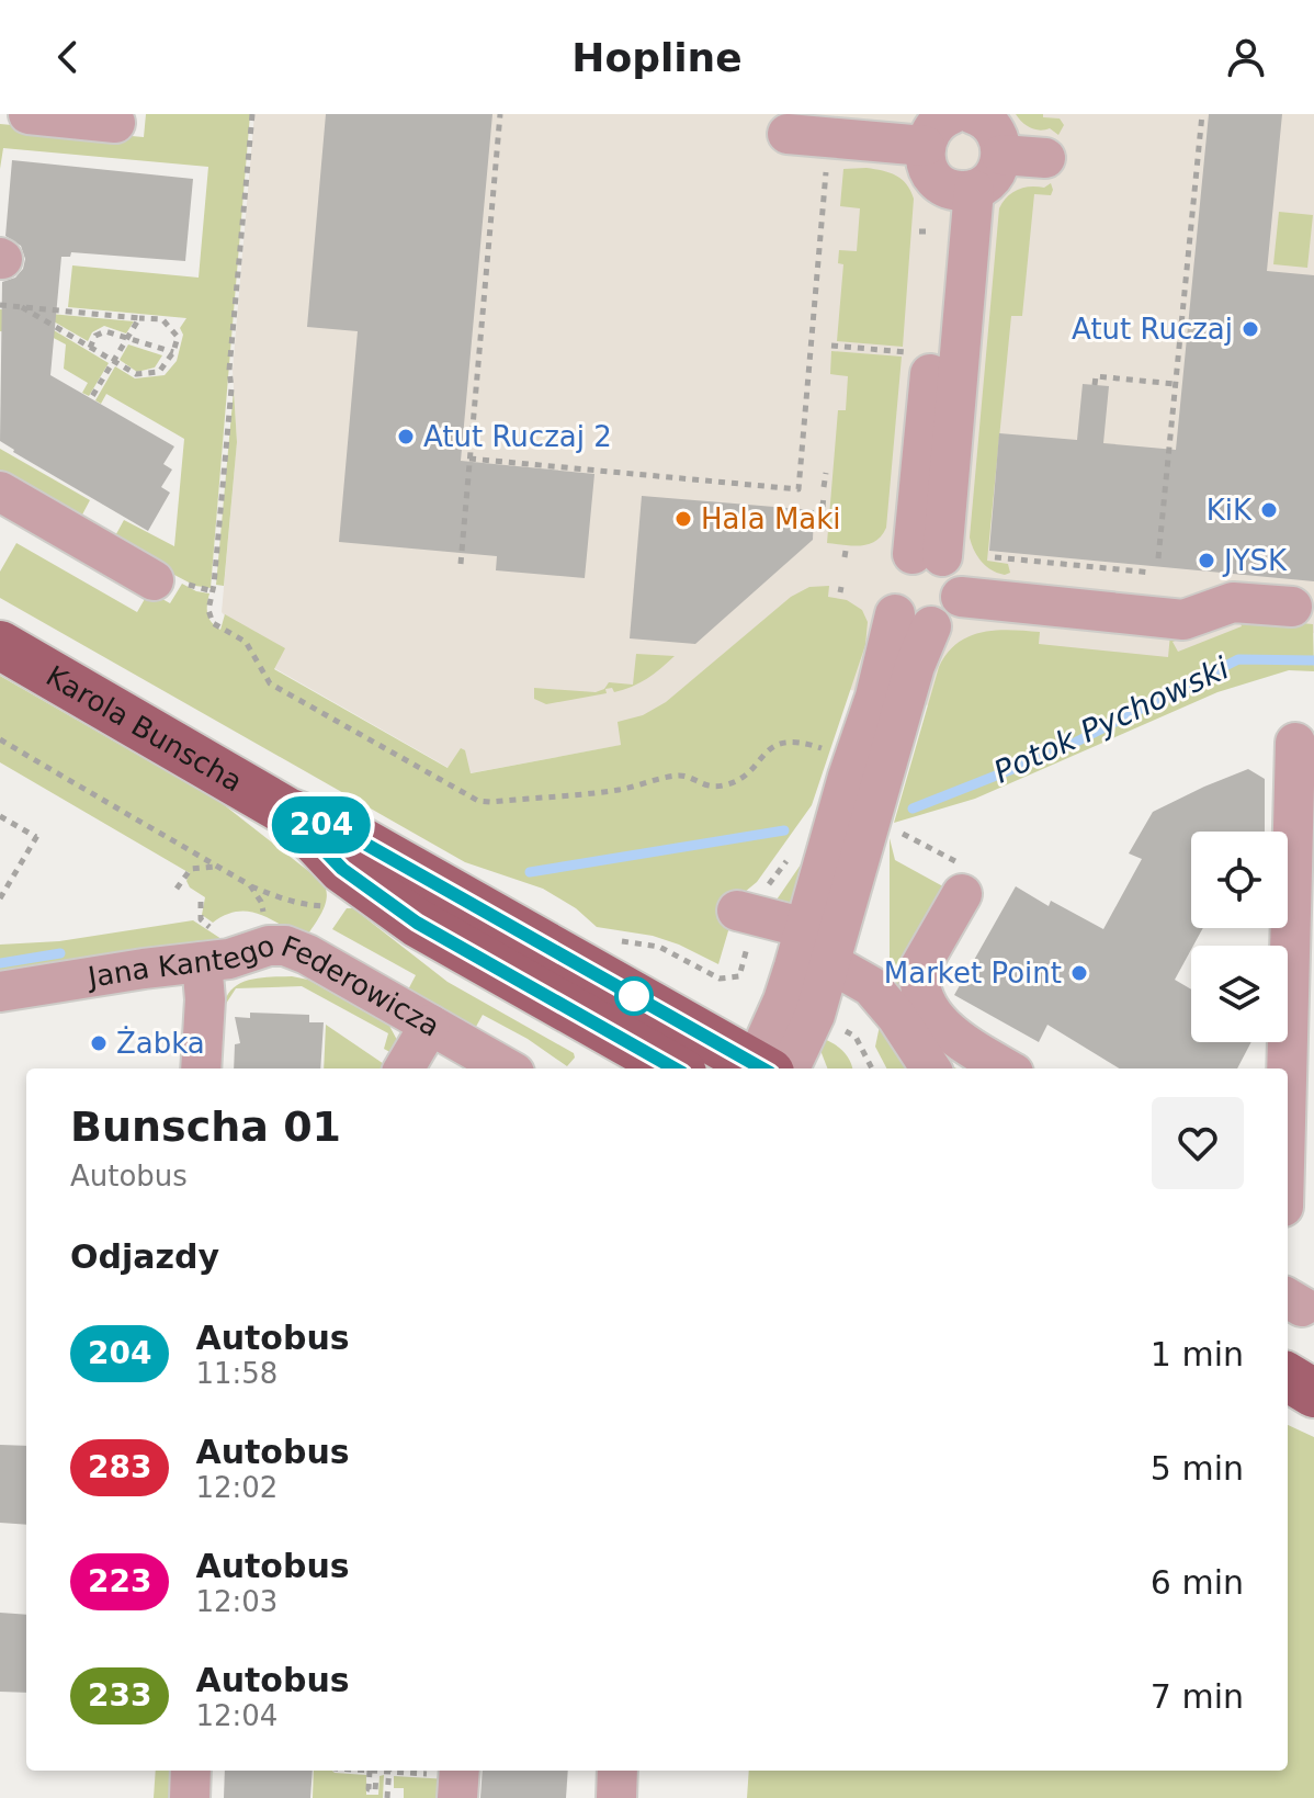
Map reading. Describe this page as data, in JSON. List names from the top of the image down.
{
  "streets": {
    "main road": ["Karola Bunscha"],
    "street": ["Jana Kantego Federowicza"]
  },
  "water": ["Potok Pychowski"],
  "places": [
    "Atut Ruczaj",
    "Atut Ruczaj 2",
    "KiK",
    "Hala Maki",
    "JYSK",
    "Market Point",
    "Żabka"
  ],
  "lines": ["bus line 204"],
  "page": {
    "header": "Hopline",
    "on_map": "204",
    "heading": [
      ["Bunscha 01", "Autobus"],
      "Odjazdy"
    ],
    "list": [
      {
        "mark": "204",
        "name": "Autobus",
        "note": "11:58",
        "value": "1 min"
      },
      {
        "mark": "283",
        "name": "Autobus",
        "note": "12:02",
        "value": "5 min"
      },
      {
        "mark": "223",
        "name": "Autobus",
        "note": "12:03",
        "value": "6 min"
      },
      {
        "mark": "233",
        "name": "Autobus",
        "note": "12:04",
        "value": "7 min"
      }
    ]
  }
}
